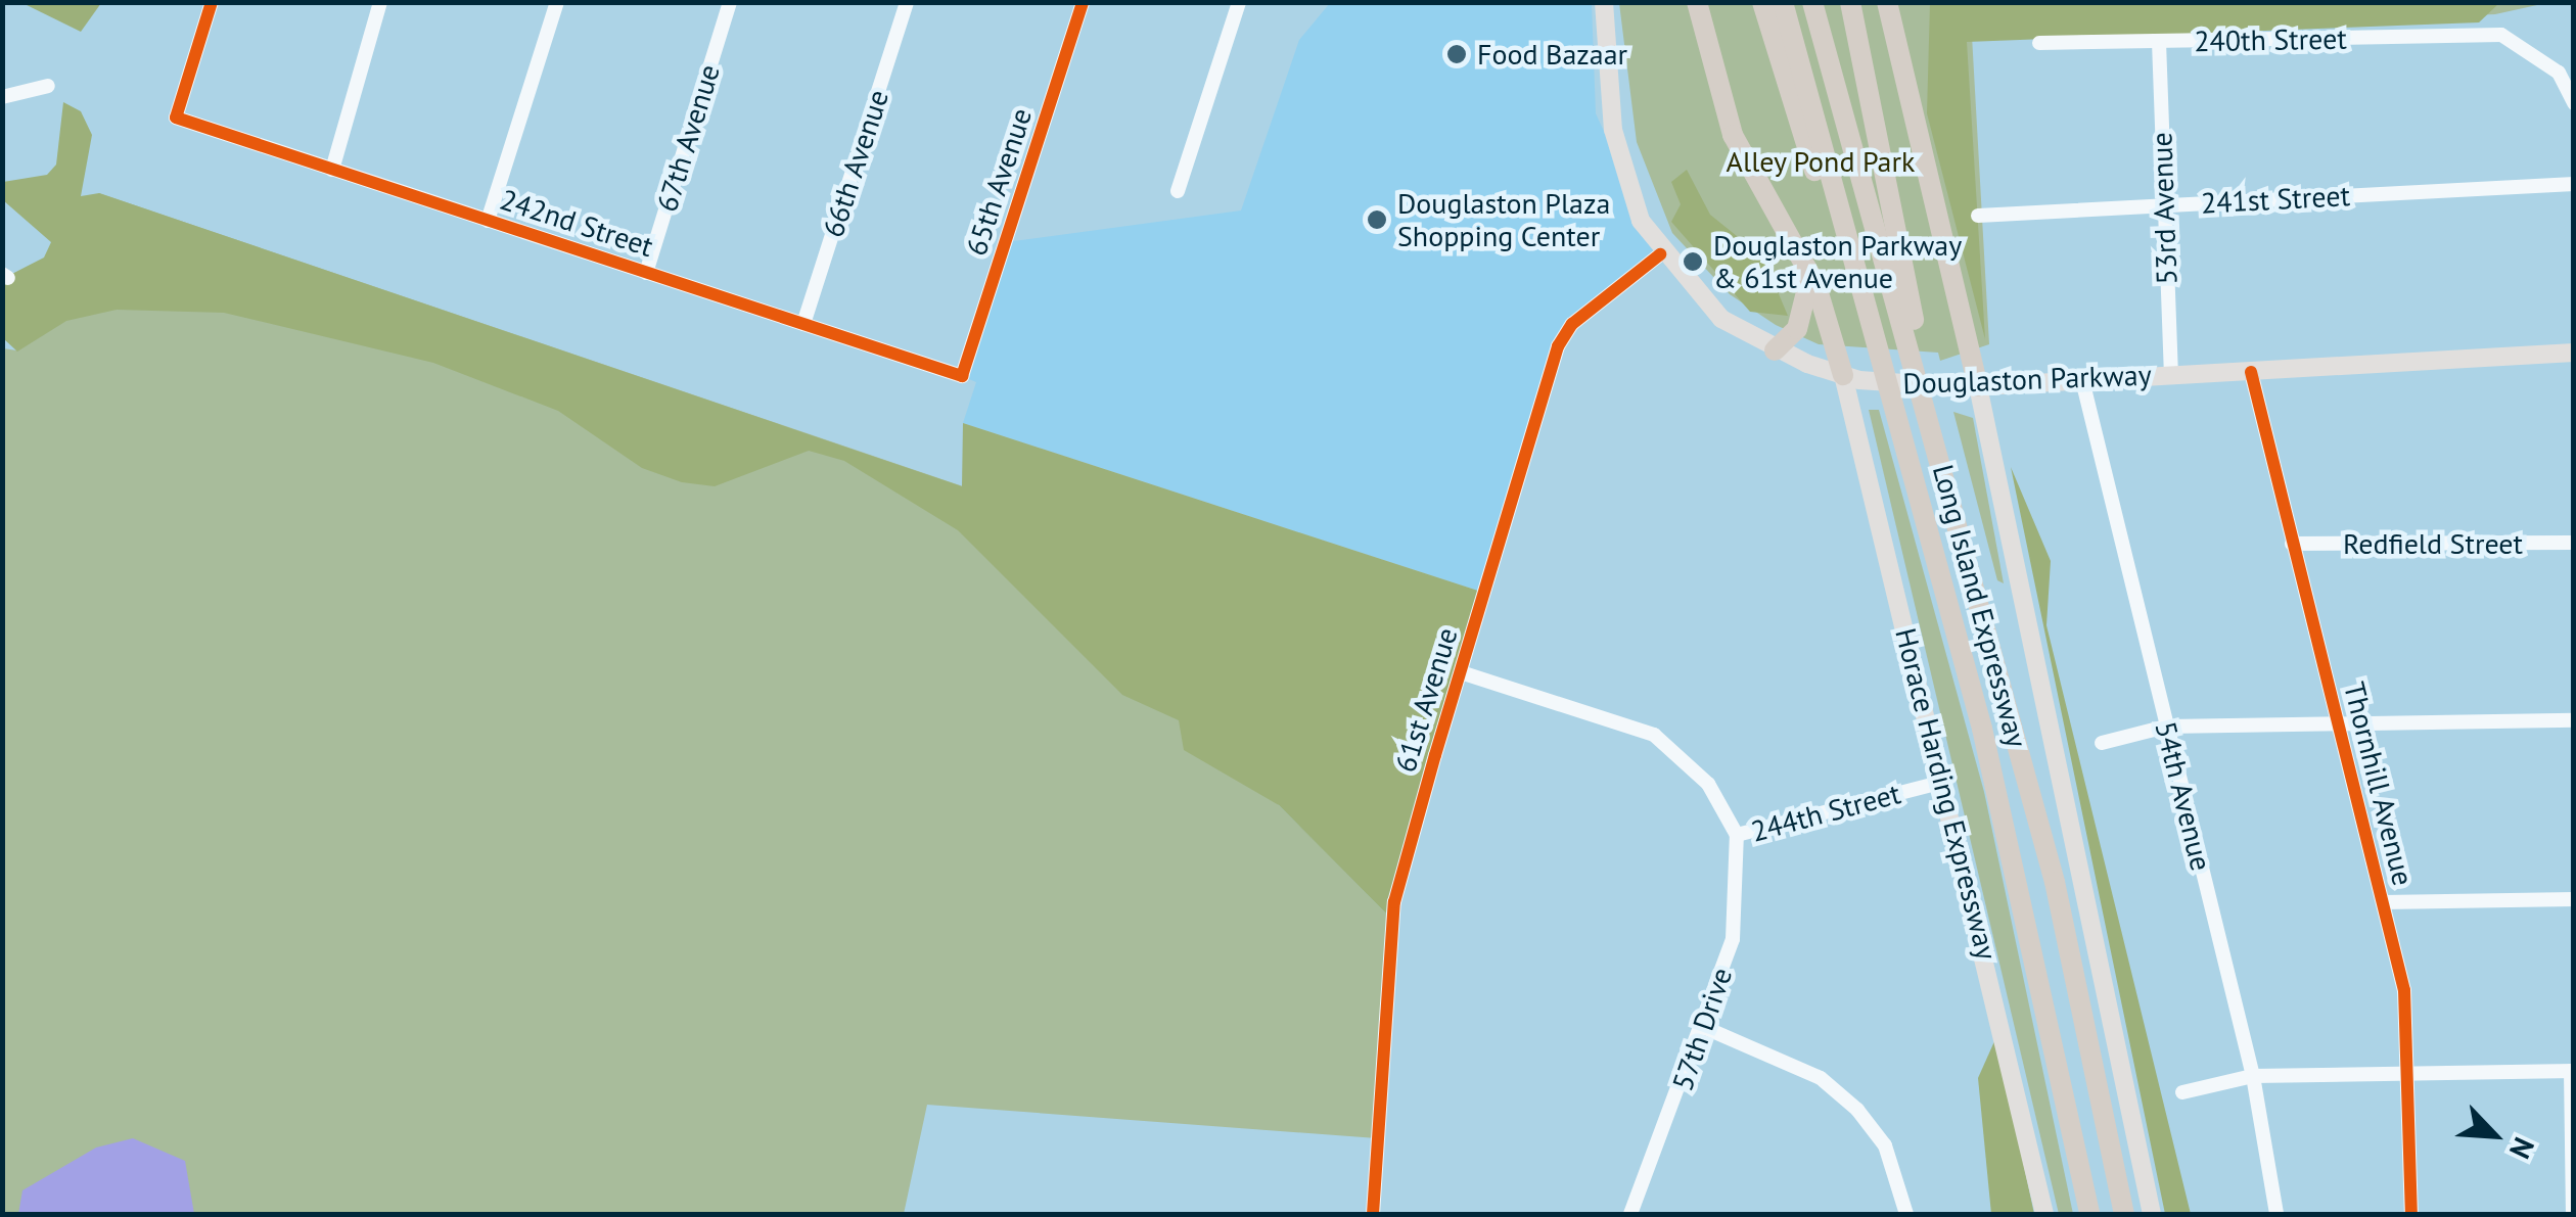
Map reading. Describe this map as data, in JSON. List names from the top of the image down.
{
  "streets": {
    "highway": ["Long Island Expressway"],
    "main road": ["Douglaston Parkway", "Horace Harding Expressway"],
    "street": [
      "240th Street",
      "67th Avenue",
      "66th Avenue",
      "65th Avenue",
      "241st Street",
      "53rd Avenue",
      "242nd Street",
      "Redfield Street",
      "61st Avenue",
      "Thornhill Avenue",
      "54th Avenue",
      "244th Street",
      "57th Drive"
    ]
  },
  "crossings": [
    ["240th Street", "53rd Avenue"],
    ["67th Avenue", "242nd Street"],
    ["66th Avenue", "242nd Street"],
    ["65th Avenue", "242nd Street"],
    ["241st Street", "53rd Avenue"],
    ["53rd Avenue", "Douglaston Parkway"],
    ["Douglaston Parkway", "61st Avenue"],
    ["Douglaston Parkway", "Thornhill Avenue"],
    ["Douglaston Parkway", "Horace Harding Expressway"],
    ["Douglaston Parkway", "54th Avenue"],
    ["Redfield Street", "Thornhill Avenue"],
    ["61st Avenue", "244th Street"],
    ["Horace Harding Expressway", "244th Street"],
    ["244th Street", "57th Drive"]
  ],
  "parks": ["Alley Pond Park"],
  "places": ["Food Bazaar", "Douglaston Plaza Shopping Center", "Douglaston Parkway & 61st Avenue"],
  "north": "bottom right"
}
